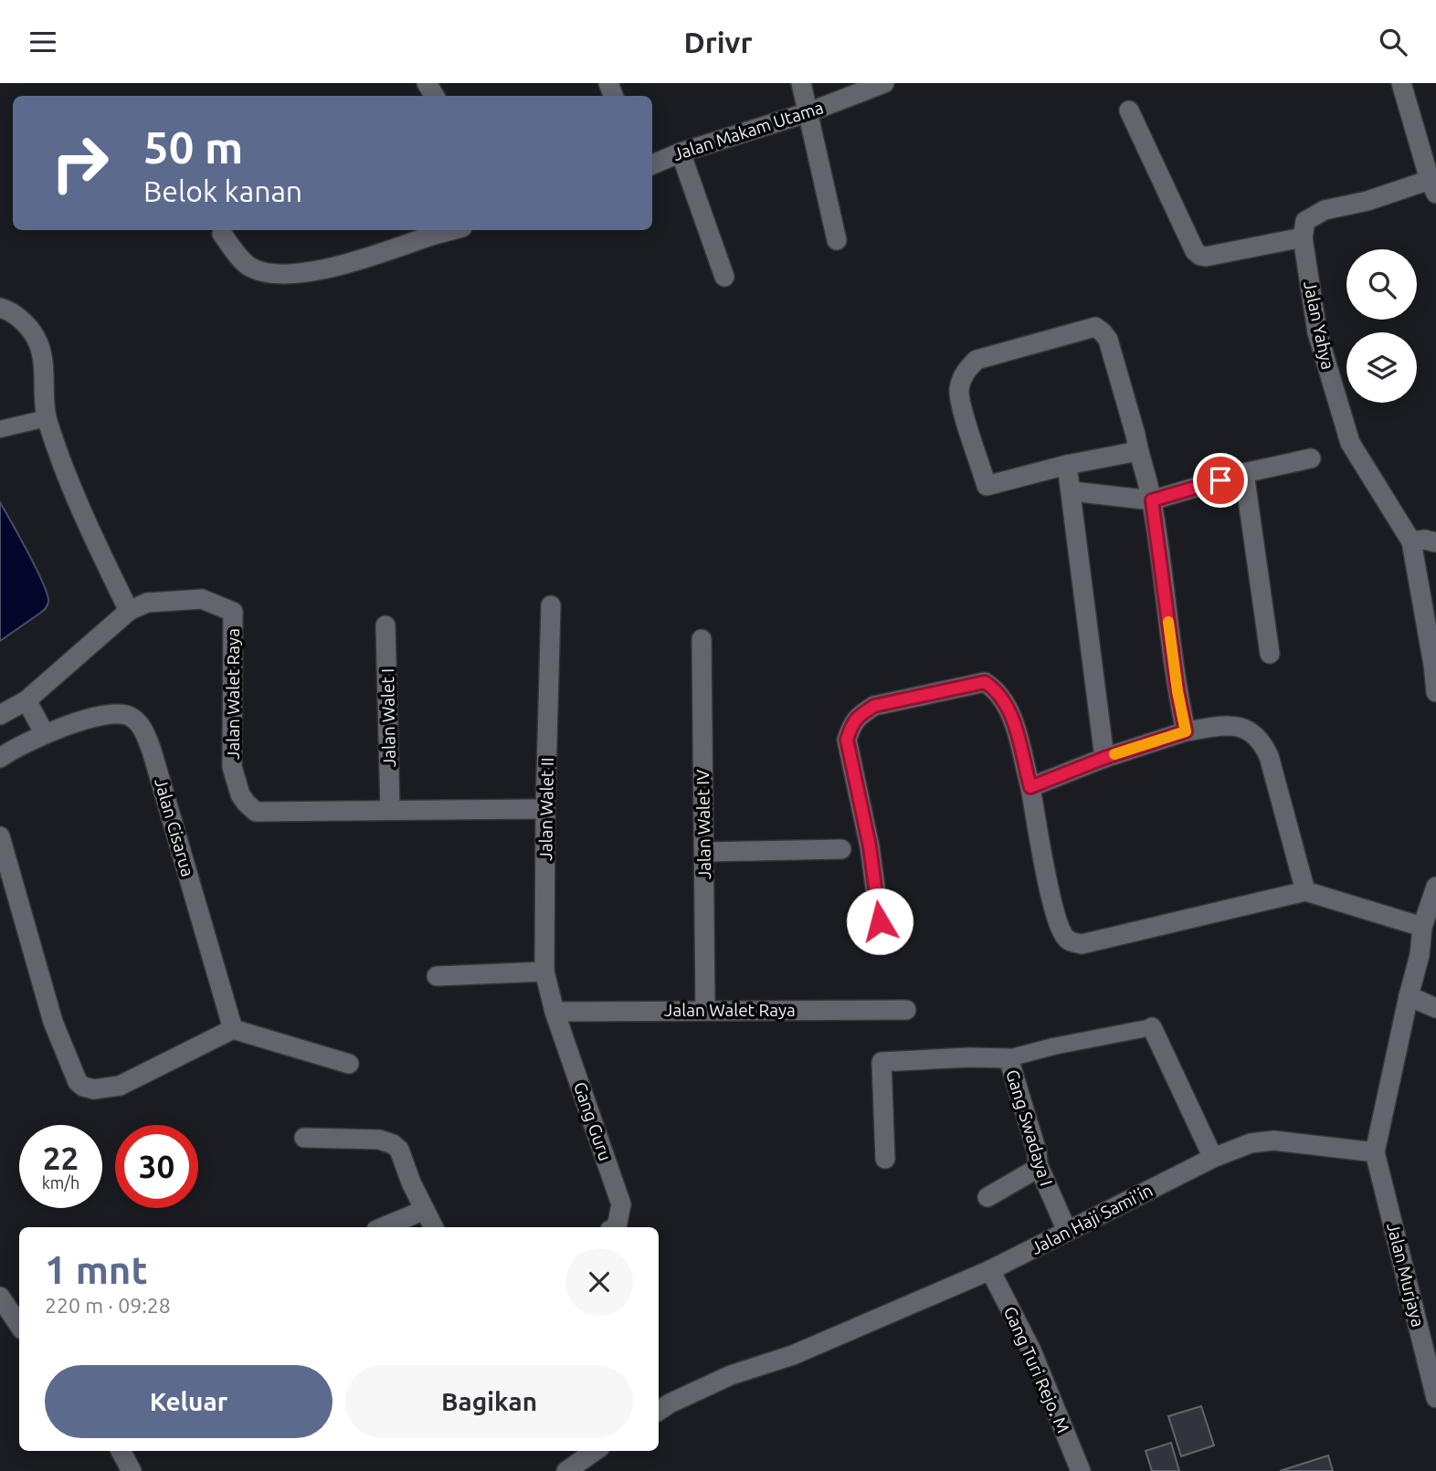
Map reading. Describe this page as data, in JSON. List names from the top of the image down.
{
  "streets": {
    "street": [
      "Jalan Makam Utama",
      "Jalan Yahya",
      "Jalan Walet Raya",
      "Jalan Walet I",
      "Jalan Walet II",
      "Jalan Walet IV",
      "Jalan Cisarua",
      "Gang Guru",
      "Gang Swadaya I",
      "Jalan Haji Sami'in",
      "Jalan Murjaya",
      "Gang Turi Rejo. M"
    ]
  },
  "crossings": [
    ["Jalan Walet Raya", "Jalan Walet I"],
    ["Jalan Walet Raya", "Jalan Walet II"],
    ["Jalan Walet Raya", "Jalan Walet IV"],
    ["Jalan Walet Raya", "Gang Guru"],
    ["Jalan Walet II", "Gang Guru"],
    ["Gang Swadaya I", "Jalan Haji Sami'in"],
    ["Jalan Haji Sami'in", "Jalan Murjaya"],
    ["Jalan Haji Sami'in", "Gang Turi Rejo. M"]
  ],
  "page": {
    "header": "Drivr",
    "turn": ["50 m", "Belok kanan"],
    "speed": "22 km/h",
    "limit": "30",
    "heading": ["1 mnt", "220 m · 09:28"],
    "buttons": ["Keluar", "Bagikan"]
  }
}
